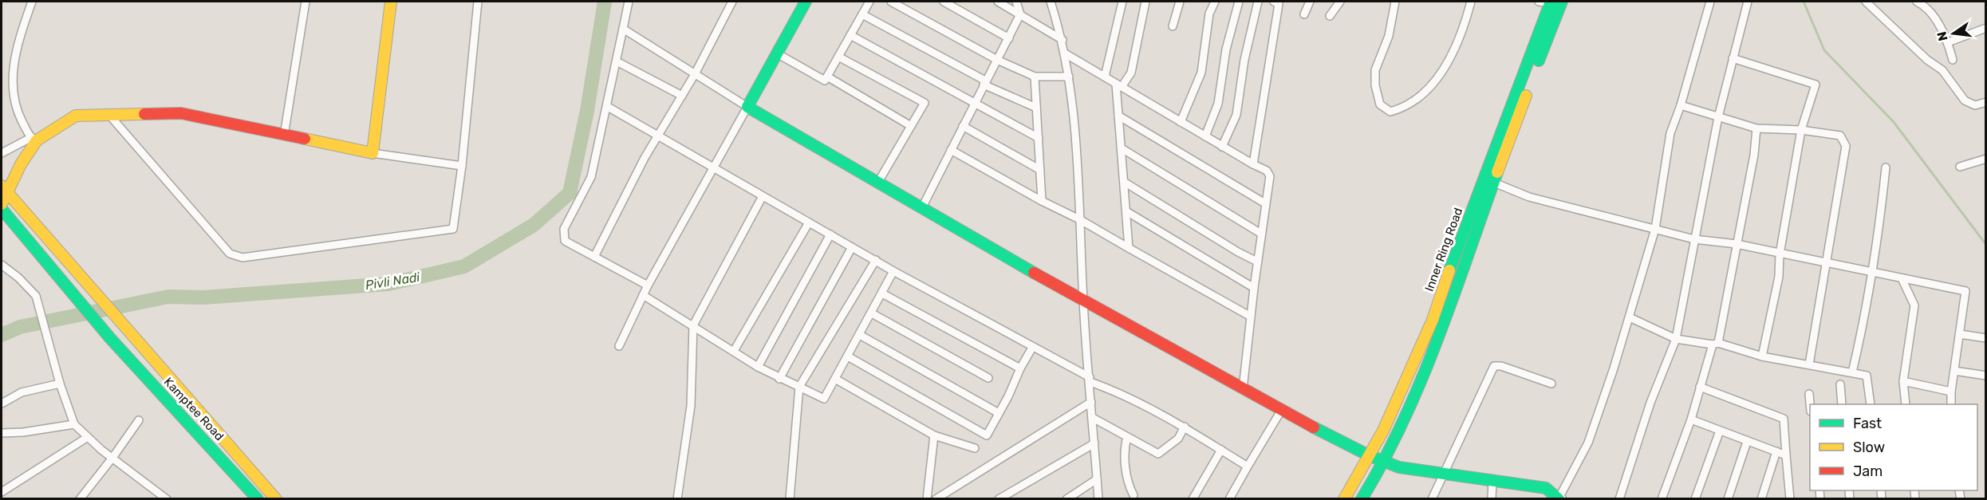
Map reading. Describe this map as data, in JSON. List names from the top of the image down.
{
  "streets": {
    "main road": ["Inner Ring Road", "Kamptee Road"]
  },
  "water": ["Pivli Nadi"],
  "legend": ["Fast", "Slow", "Jam"],
  "north": "left"
}
